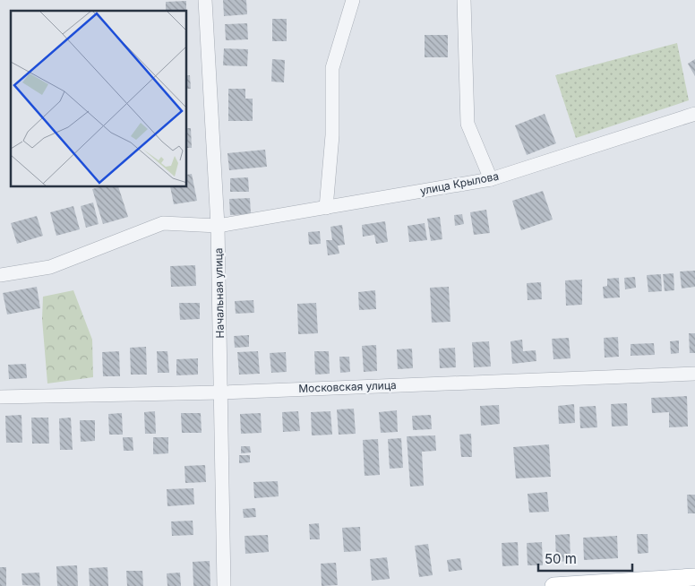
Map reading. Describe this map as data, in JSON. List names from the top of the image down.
{
  "streets": {
    "street": ["улица Крылова", "Начальная улица", "Московская улица"]
  },
  "crossings": [
    ["улица Крылова", "Начальная улица"],
    ["Начальная улица", "Московская улица"]
  ],
  "scale_bar": "50 m"
}
